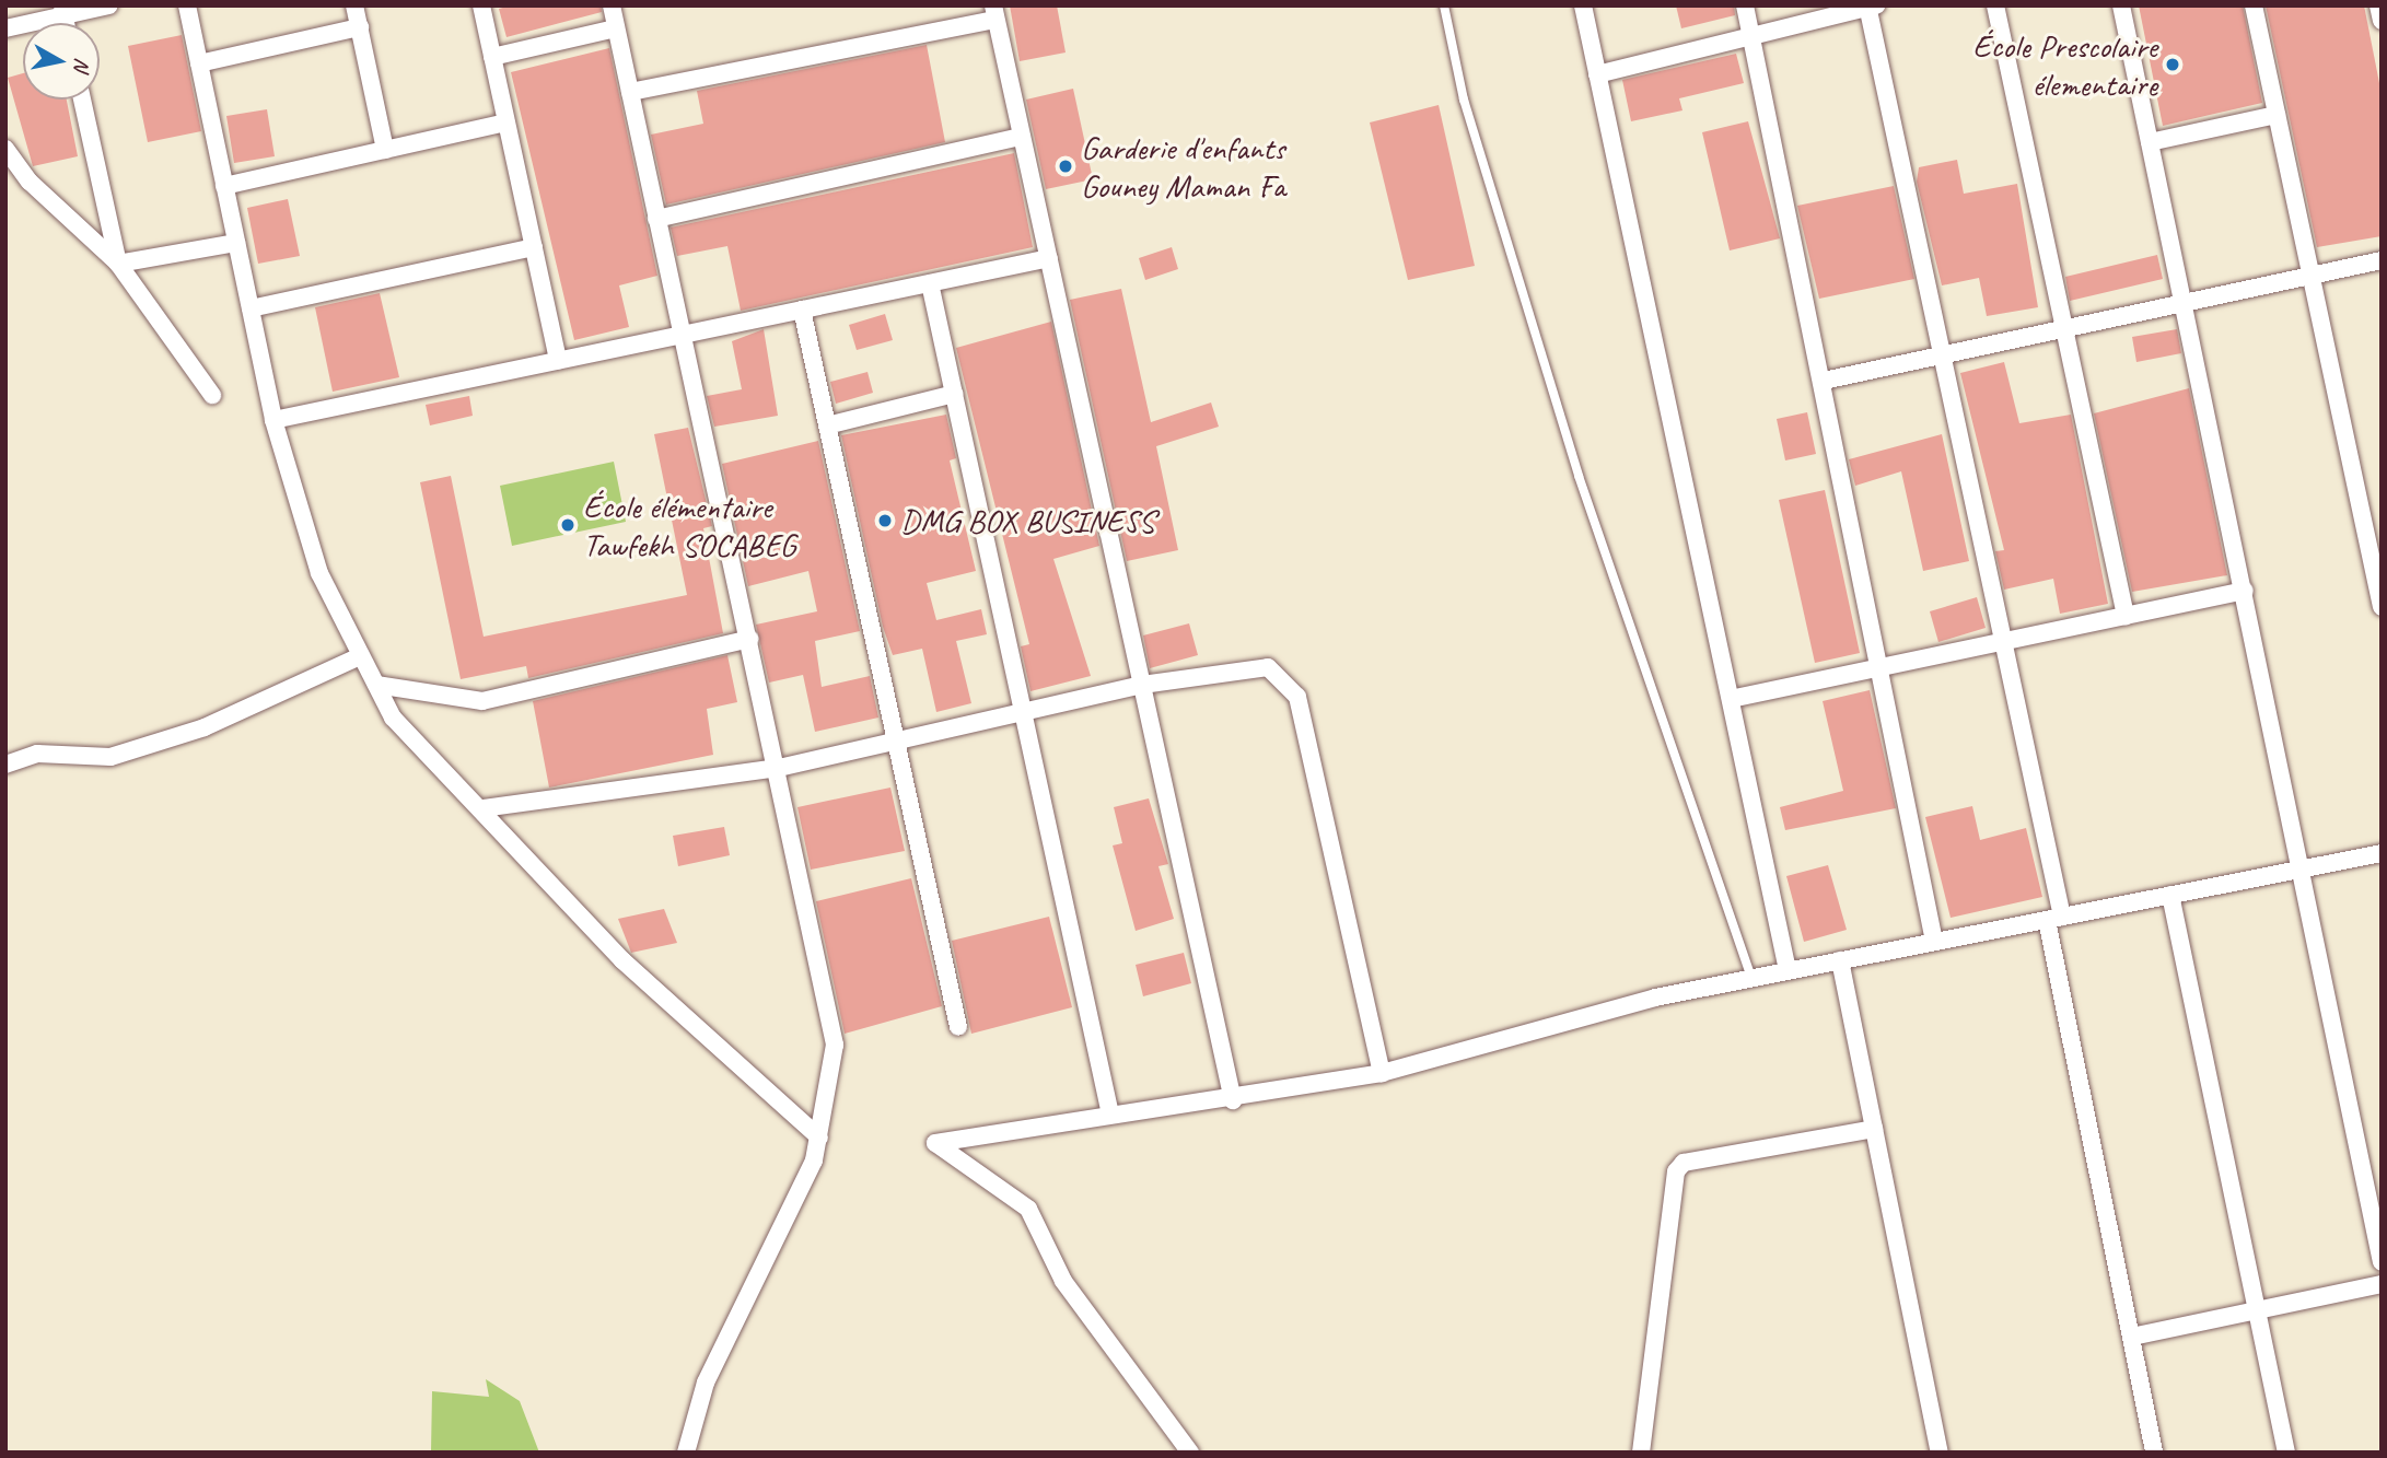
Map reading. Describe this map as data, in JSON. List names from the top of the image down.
{
  "places": [
    "École Prescolaire élementaire",
    "Garderie d'enfants Gouney Maman Fa",
    "DMG BOX BUSINESS",
    "École élémentaire Tawfekh SOCABEG"
  ],
  "north": "right"
}
